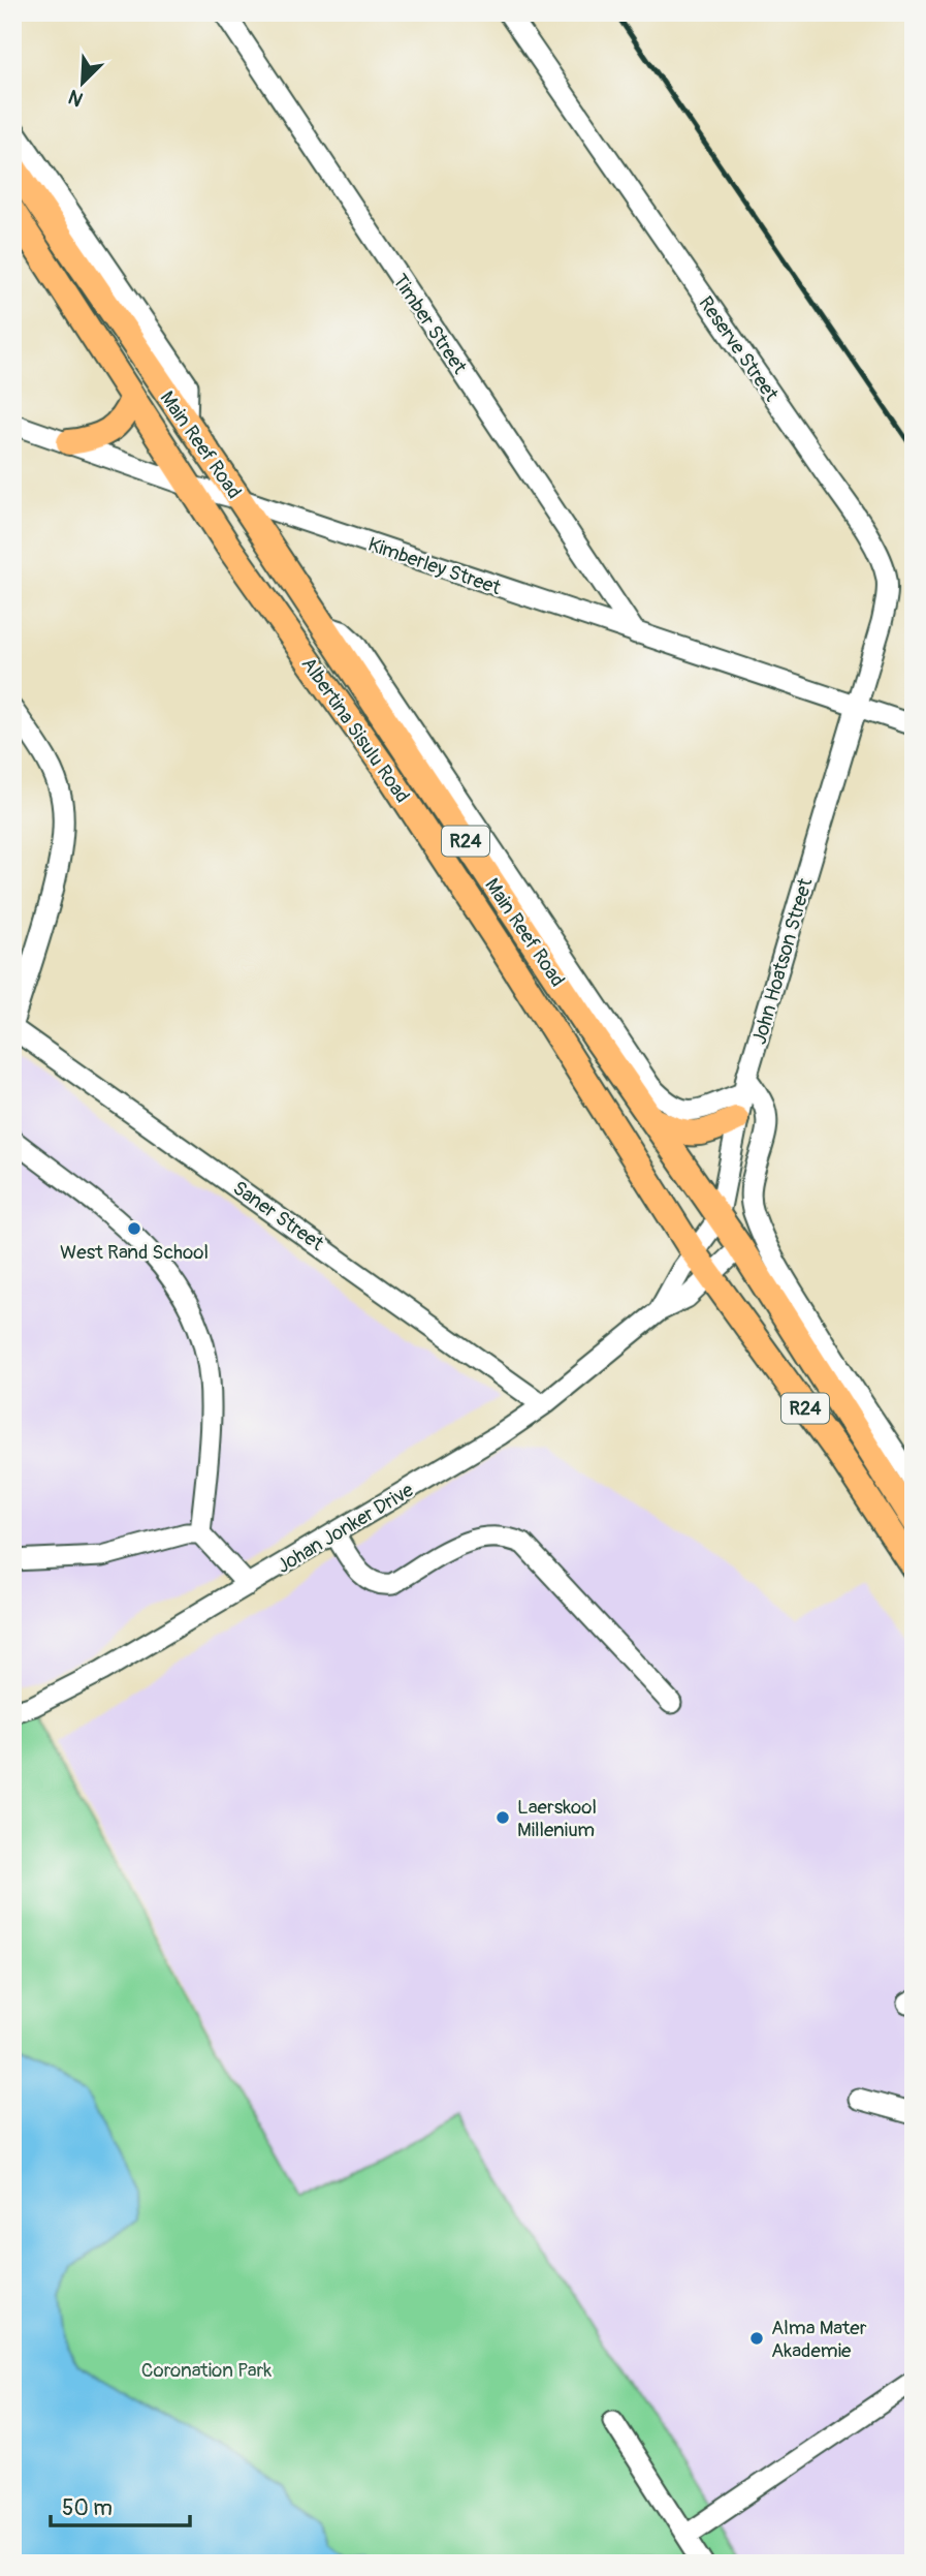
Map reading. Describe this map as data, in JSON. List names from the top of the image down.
{
  "streets": {
    "main road": ["Main Reef Road", "Albertina Sisulu Road", "R24"],
    "street": [
      "Timber Street",
      "Reserve Street",
      "Kimberley Street",
      "John Hoatson Street",
      "Saner Street",
      "Johan Jonker Drive"
    ]
  },
  "crossings": [
    ["Timber Street", "Kimberley Street"],
    ["Reserve Street", "Kimberley Street"],
    ["Reserve Street", "John Hoatson Street"],
    ["Main Reef Road", "Kimberley Street"],
    ["Main Reef Road", "John Hoatson Street"],
    ["Main Reef Road", "Johan Jonker Drive"],
    ["Kimberley Street", "Albertina Sisulu Road"],
    ["Kimberley Street", "John Hoatson Street"],
    ["Albertina Sisulu Road", "R24"],
    ["Albertina Sisulu Road", "Johan Jonker Drive"],
    ["R24", "Johan Jonker Drive"],
    ["John Hoatson Street", "Johan Jonker Drive"],
    ["Saner Street", "Johan Jonker Drive"]
  ],
  "parks": ["Coronation Park"],
  "places": ["West Rand School", "Laerskool Millenium", "Alma Mater Akademie"],
  "scale_bar": "50 m",
  "north": "bottom left"
}
